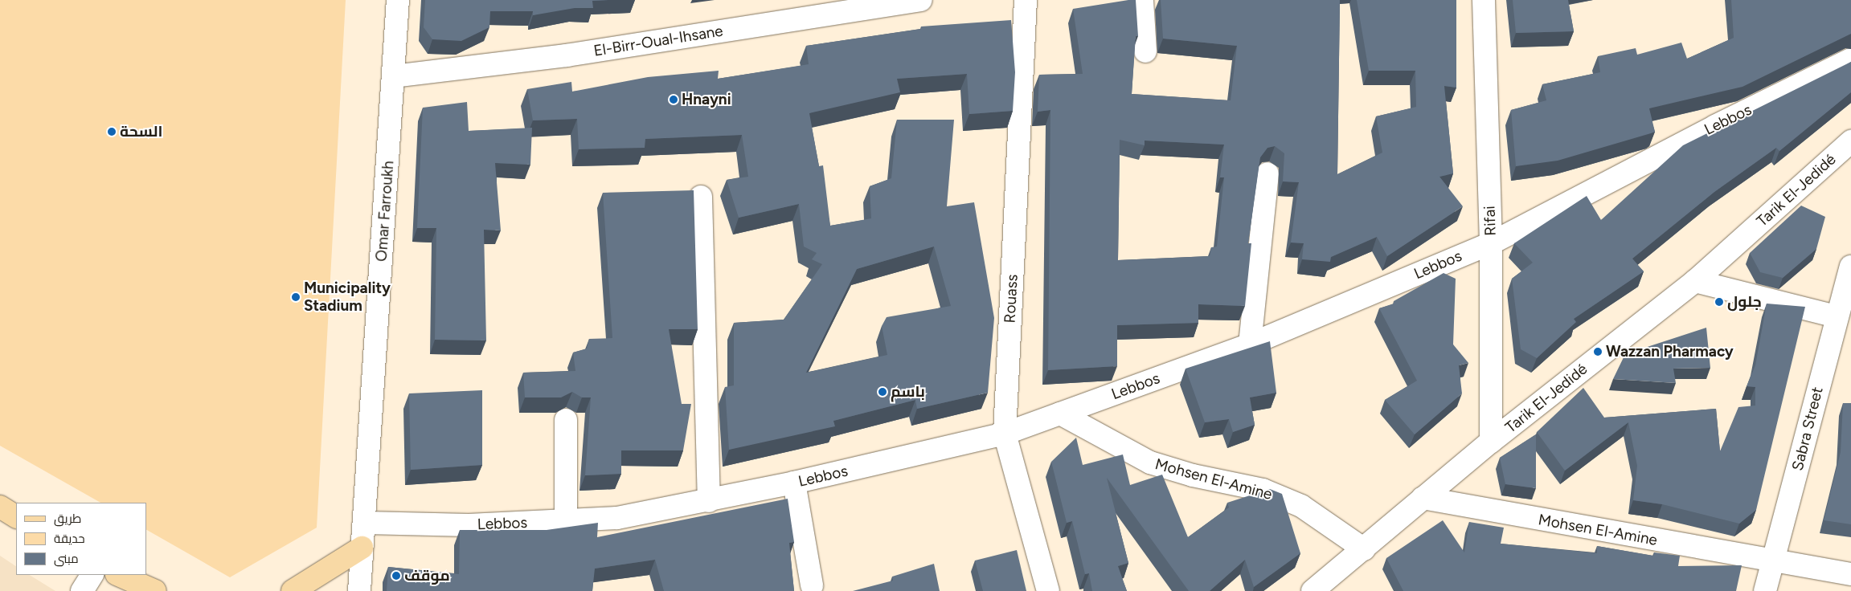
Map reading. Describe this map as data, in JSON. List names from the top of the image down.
{
  "streets": {
    "street": [
      "El-Birr-Oual-Ihsane",
      "Lebbos",
      "Tarik El-Jedidé",
      "Omar Farroukh",
      "Rifai",
      "Rouass",
      "Sabra Street",
      "Mohsen El-Amine"
    ]
  },
  "crossings": [
    ["El-Birr-Oual-Ihsane", "Omar Farroukh"],
    ["Lebbos", "Omar Farroukh"],
    ["Lebbos", "Rifai"],
    ["Lebbos", "Rouass"],
    ["Lebbos", "Mohsen El-Amine"],
    ["Tarik El-Jedidé", "Rifai"],
    ["Tarik El-Jedidé", "Mohsen El-Amine"],
    ["Sabra Street", "Mohsen El-Amine"]
  ],
  "places": [
    "Hnayni",
    "السحة",
    "Municipality Stadium",
    "جلول",
    "Wazzan Pharmacy",
    "باسم",
    "موقف"
  ],
  "legend": ["طريق", "حديقة", "مبنى"]
}
